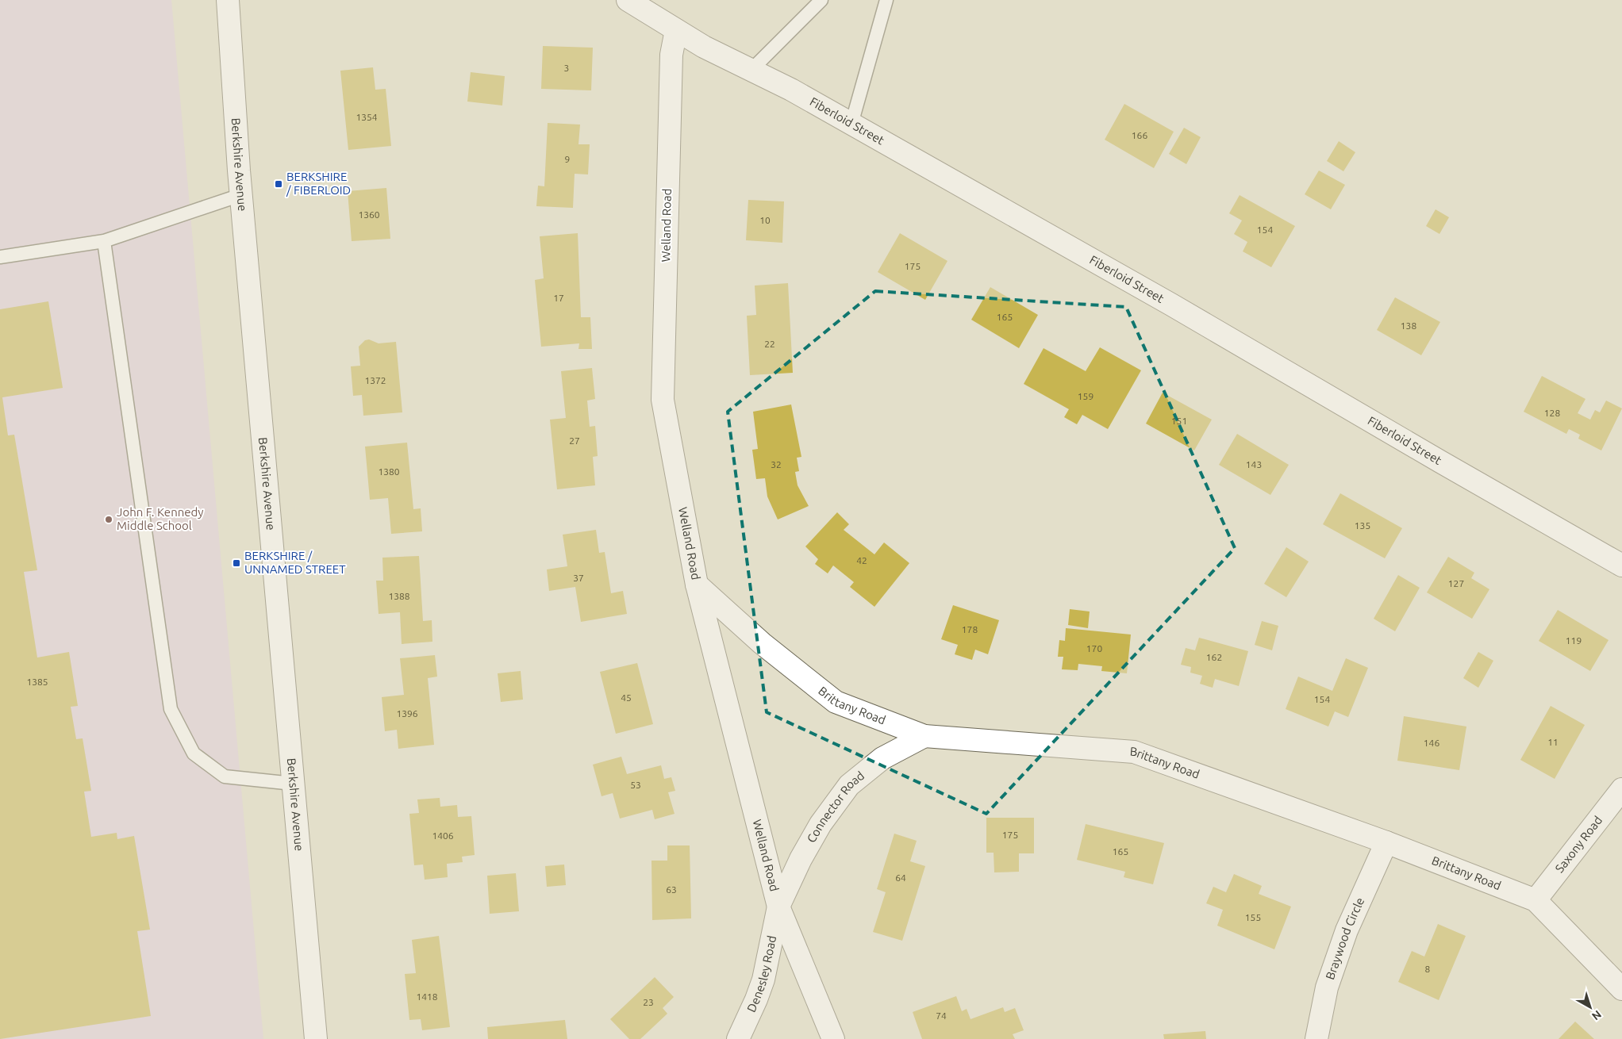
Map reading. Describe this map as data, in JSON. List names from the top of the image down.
{
  "streets": {
    "street": [
      "Fiberloid Street",
      "Berkshire Avenue",
      "Welland Road",
      "Brittany Road",
      "Connector Road",
      "Saxony Road",
      "Braywood Circle",
      "Denesley Road"
    ]
  },
  "crossings": [
    ["Fiberloid Street", "Welland Road"],
    ["Welland Road", "Brittany Road"],
    ["Welland Road", "Connector Road"],
    ["Welland Road", "Denesley Road"],
    ["Brittany Road", "Connector Road"],
    ["Brittany Road", "Saxony Road"],
    ["Brittany Road", "Braywood Circle"],
    ["Connector Road", "Denesley Road"]
  ],
  "places": {
    "transit": ["BERKSHIRE / FIBERLOID", "BERKSHIRE / UNNAMED STREET"],
    "other": ["John F. Kennedy Middle School"]
  },
  "house_numbers": [
    "3",
    "1354",
    "166",
    "9",
    "1360",
    "10",
    "154",
    "175",
    "17",
    "165",
    "138",
    "22",
    "1372",
    "159",
    "128",
    "151",
    "27",
    "32",
    "143",
    "1380",
    "135",
    "42",
    "37",
    "127",
    "1388",
    "178",
    "119",
    "170",
    "162",
    "1385",
    "45",
    "154",
    "1396",
    "11",
    "146",
    "53",
    "175",
    "1406",
    "165",
    "64",
    "63",
    "155",
    "8",
    "1418",
    "23",
    "74"
  ],
  "north": "bottom right"
}
